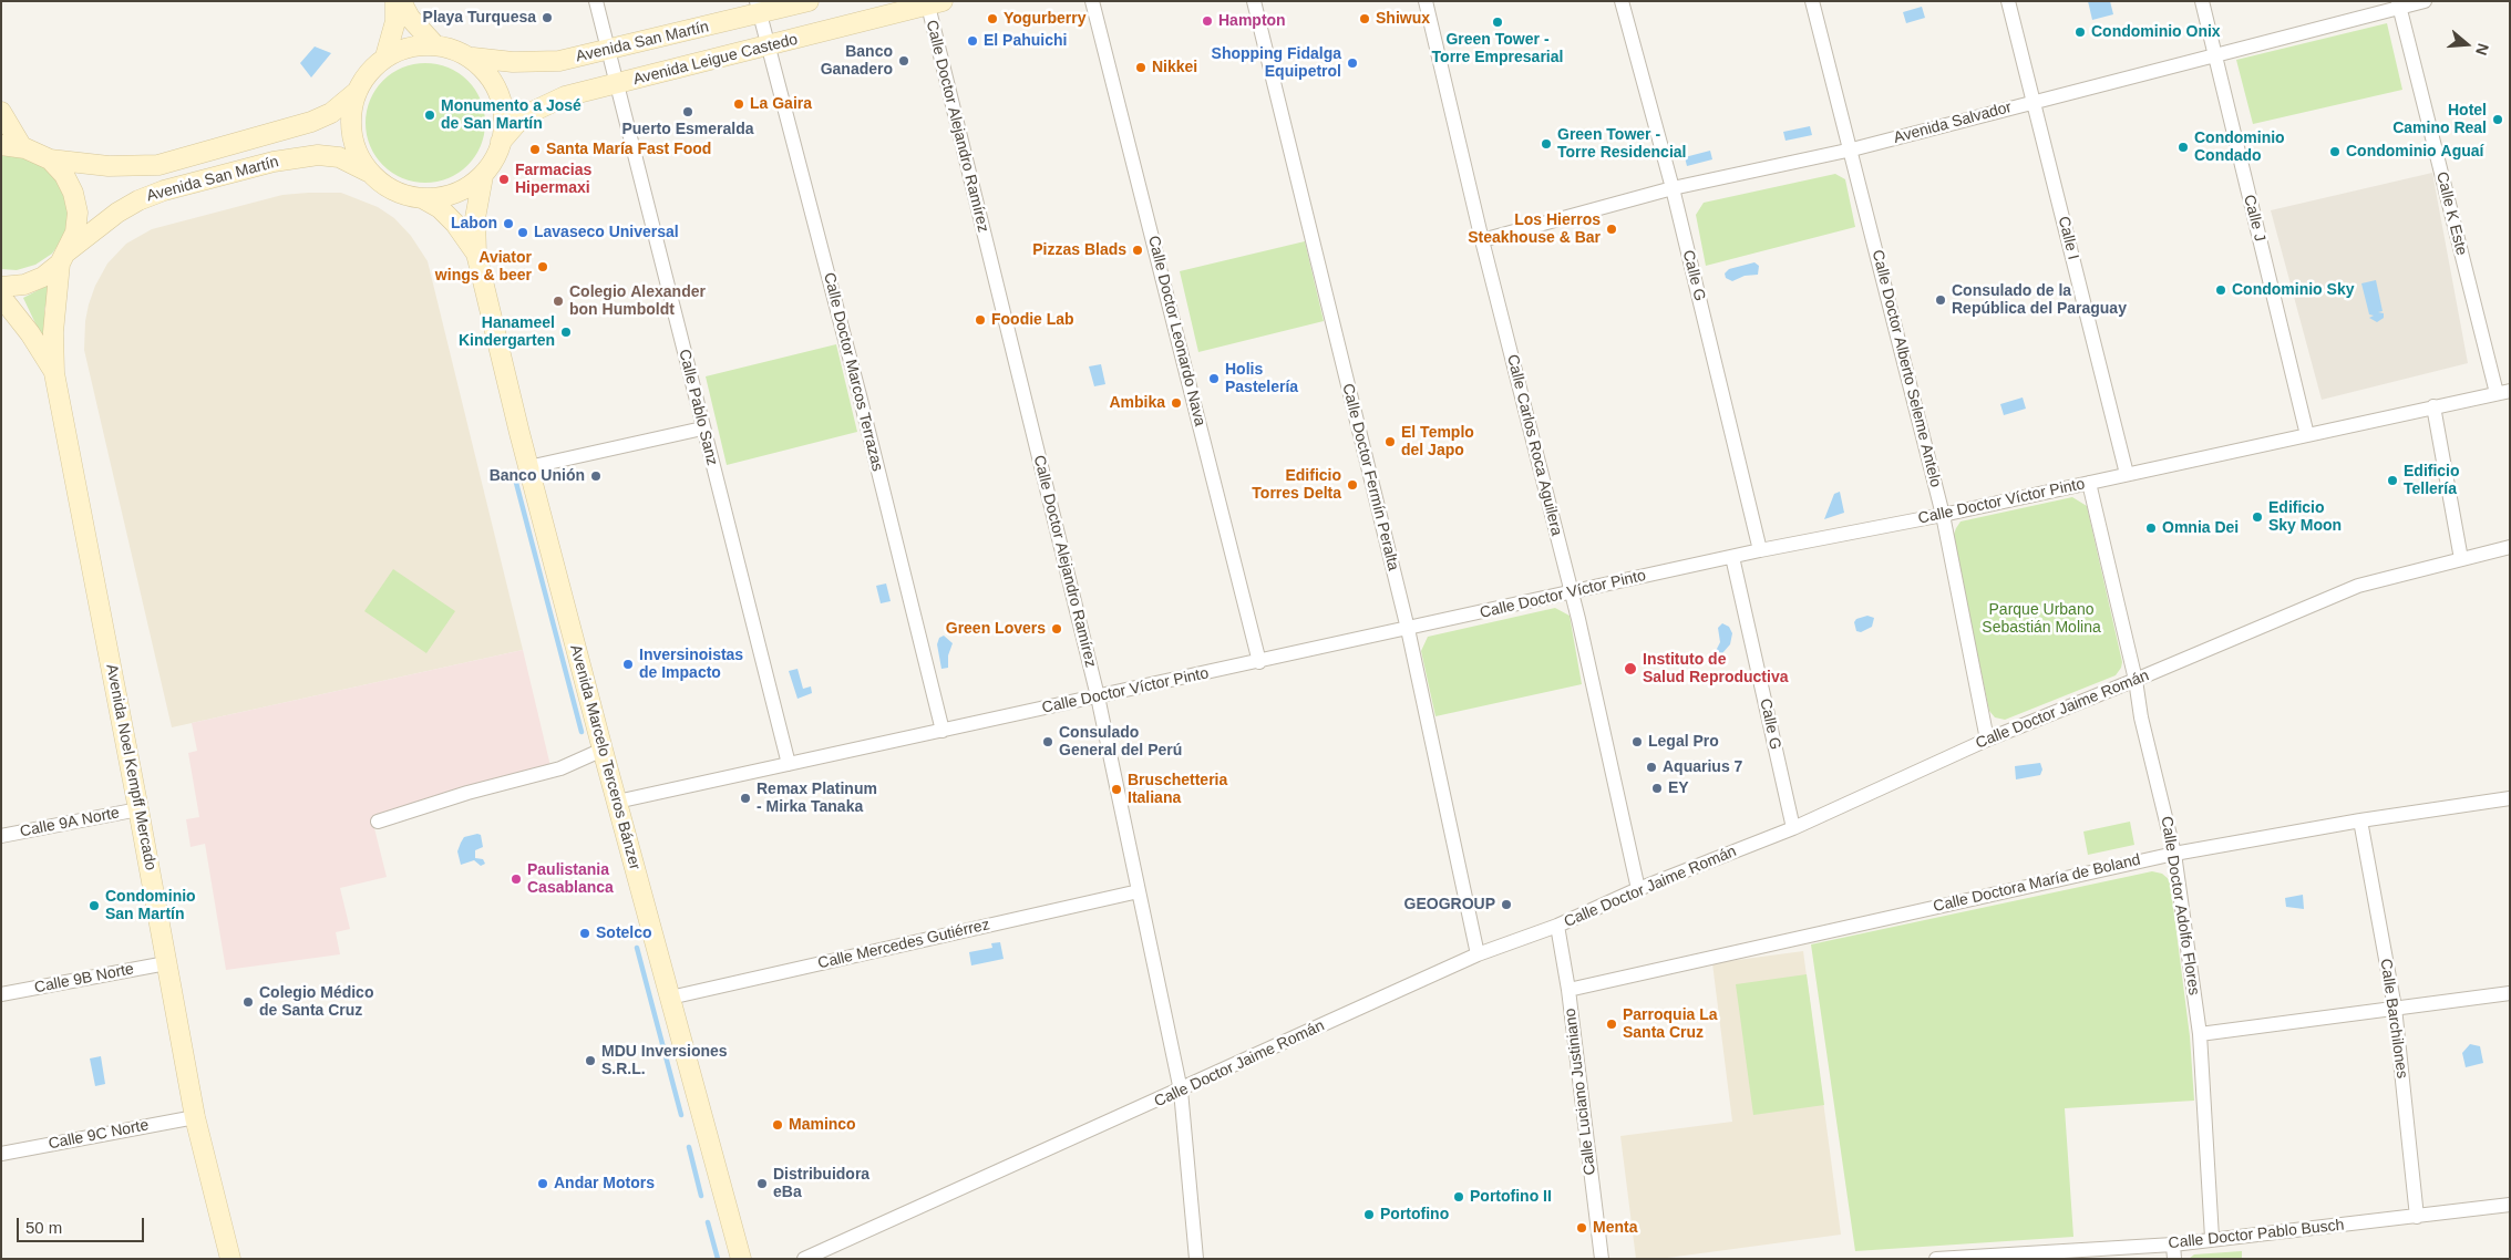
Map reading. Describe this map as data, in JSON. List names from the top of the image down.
{
  "streets": {
    "main road": [
      "Avenida San Martín",
      "Avenida Leigue Castedo",
      "Avenida Marcelo Terceros Bánzer",
      "Avenida Noel Kempff Mercado"
    ],
    "street": [
      "Avenida Salvador",
      "Calle Doctor Alejandro Ramírez",
      "Calle K Este",
      "Calle J",
      "Calle I",
      "Calle G",
      "Calle Doctor Leonardo Nava",
      "Calle Doctor Alberto Seleme Antelo",
      "Calle Doctor Marcos Terrazas",
      "Calle Pablo Sanz",
      "Calle Carlos Roca Aguilera",
      "Calle Doctor Fermín Peralta",
      "Calle Doctor Víctor Pinto",
      "Calle Doctor Jaime Román",
      "Calle 9A Norte",
      "Calle Doctora María de Boland",
      "Calle Doctor Adolfo Flores",
      "Calle Mercedes Gutiérrez",
      "Calle 9B Norte",
      "Calle Barchilones",
      "Calle Luciano Justiniano",
      "Calle 9C Norte",
      "Calle Doctor Pablo Busch"
    ]
  },
  "crossings": [
    ["Avenida San Martín", "Avenida Leigue Castedo"],
    ["Avenida San Martín", "Calle Doctor Marcos Terrazas"],
    ["Avenida San Martín", "Calle Pablo Sanz"],
    ["Avenida San Martín", "Avenida Marcelo Terceros Bánzer"],
    ["Avenida San Martín", "Avenida Noel Kempff Mercado"],
    ["Avenida Leigue Castedo", "Calle Doctor Alejandro Ramírez"],
    ["Avenida Leigue Castedo", "Calle Doctor Marcos Terrazas"],
    ["Avenida Leigue Castedo", "Calle Pablo Sanz"],
    ["Avenida Leigue Castedo", "Avenida Marcelo Terceros Bánzer"],
    ["Avenida Salvador", "Calle K Este"],
    ["Avenida Salvador", "Calle J"],
    ["Avenida Salvador", "Calle I"],
    ["Avenida Salvador", "Calle G"],
    ["Avenida Salvador", "Calle Doctor Alberto Seleme Antelo"],
    ["Avenida Salvador", "Calle Carlos Roca Aguilera"],
    ["Calle Doctor Alejandro Ramírez", "Calle Doctor Víctor Pinto"],
    ["Calle Doctor Alejandro Ramírez", "Calle Doctor Jaime Román"],
    ["Calle Doctor Alejandro Ramírez", "Calle Mercedes Gutiérrez"],
    ["Calle K Este", "Calle Doctor Víctor Pinto"],
    ["Calle J", "Calle Doctor Víctor Pinto"],
    ["Calle I", "Calle Doctor Víctor Pinto"],
    ["Calle G", "Calle Doctor Víctor Pinto"],
    ["Calle G", "Calle Doctor Jaime Román"],
    ["Calle Doctor Leonardo Nava", "Calle Doctor Víctor Pinto"],
    ["Calle Doctor Alberto Seleme Antelo", "Calle Doctor Víctor Pinto"],
    ["Calle Doctor Alberto Seleme Antelo", "Calle Doctor Jaime Román"],
    ["Calle Doctor Marcos Terrazas", "Calle Doctor Víctor Pinto"],
    ["Calle Pablo Sanz", "Calle Doctor Víctor Pinto"],
    ["Calle Carlos Roca Aguilera", "Calle Doctor Víctor Pinto"],
    ["Calle Carlos Roca Aguilera", "Calle Doctor Jaime Román"],
    ["Calle Doctor Fermín Peralta", "Calle Doctor Víctor Pinto"],
    ["Calle Doctor Fermín Peralta", "Calle Doctor Jaime Román"],
    ["Calle Doctor Víctor Pinto", "Avenida Marcelo Terceros Bánzer"],
    ["Calle Doctor Víctor Pinto", "Calle Doctor Adolfo Flores"],
    ["Calle Doctor Jaime Román", "Calle Doctor Adolfo Flores"],
    ["Calle Doctor Jaime Román", "Calle Luciano Justiniano"],
    ["Avenida Marcelo Terceros Bánzer", "Calle Mercedes Gutiérrez"],
    ["Avenida Noel Kempff Mercado", "Calle 9A Norte"],
    ["Avenida Noel Kempff Mercado", "Calle 9B Norte"],
    ["Avenida Noel Kempff Mercado", "Calle 9C Norte"],
    ["Calle Doctora María de Boland", "Calle Doctor Adolfo Flores"],
    ["Calle Doctora María de Boland", "Calle Barchilones"],
    ["Calle Doctora María de Boland", "Calle Luciano Justiniano"],
    ["Calle Doctor Adolfo Flores", "Calle Doctor Pablo Busch"],
    ["Calle Barchilones", "Calle Doctor Pablo Busch"]
  ],
  "parks": ["Parque Urbano Sebastián Molina"],
  "places": [
    "Playa Turquesa",
    "Yogurberry",
    "Shiwux",
    "Hampton",
    "Green Tower - Torre Empresarial",
    "Condominio Onix",
    "El Pahuichi",
    "Banco Ganadero",
    "Shopping Fidalga Equipetrol",
    "Nikkei",
    "La Gaira",
    "Puerto Esmeralda",
    "Monumento a José de San Martín",
    "Hotel Camino Real",
    "Green Tower - Torre Residencial",
    "Condominio Condado",
    "Santa María Fast Food",
    "Condominio Aguaí",
    "Farmacias Hipermaxi",
    "Labon",
    "Los Hierros Steakhouse & Bar",
    "Lavaseco Universal",
    "Pizzas Blads",
    "Aviator wings & beer",
    "Condominio Sky",
    "Consulado de la República del Paraguay",
    "Colegio Alexander bon Humboldt",
    "Foodie Lab",
    "Hanameel Kindergarten",
    "Holis Pastelería",
    "Ambika",
    "El Templo del Japo",
    "Banco Unión",
    "Edificio Tellería",
    "Edificio Torres Delta",
    "Edificio Sky Moon",
    "Omnia Dei",
    "Green Lovers",
    "Inversinoistas de Impacto",
    "Instituto de Salud Reproductiva",
    "Consulado General del Perú",
    "Legal Pro",
    "Aquarius 7",
    "EY",
    "Bruschetteria Italiana",
    "Remax Platinum - Mirka Tanaka",
    "Paulistania Casablanca",
    "GEOGROUP",
    "Condominio San Martín",
    "Sotelco",
    "Colegio Médico de Santa Cruz",
    "Parroquia La Santa Cruz",
    "MDU Inversiones S.R.L.",
    "Maminco",
    "Andar Motors",
    "Distribuidora eBa",
    "Portofino II",
    "Portofino",
    "Menta"
  ],
  "scale_bar": "50 m",
  "north": "right"
}
